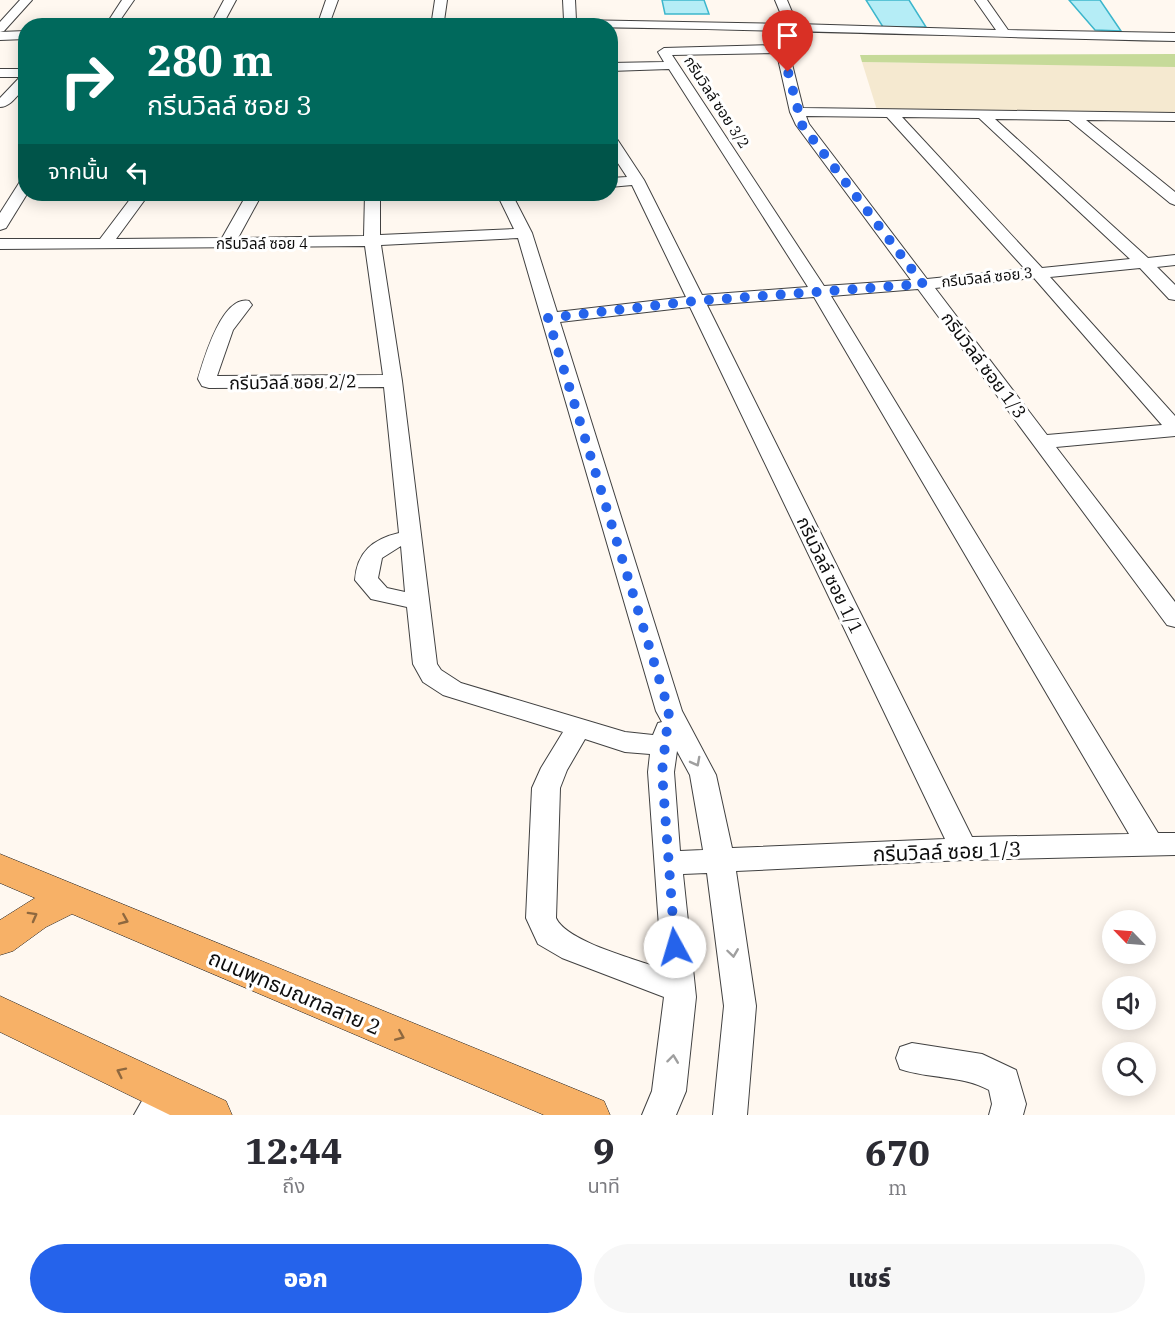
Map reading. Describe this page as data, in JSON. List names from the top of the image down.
{
  "streets": {
    "main road": ["ถนนพุทธมณฑลสาย 2"],
    "street": [
      "กรีนวิลล์ ซอย 3/2",
      "กรีนวิลล์ ซอย 4",
      "กรีนวิลล์ ซอย 3",
      "กรีนวิลล์ ซอย 1/3",
      "กรีนวิลล์ ซอย 2/2",
      "กรีนวิลล์ ซอย 1/1"
    ]
  },
  "crossings": [
    ["กรีนวิลล์ ซอย 3/2", "กรีนวิลล์ ซอย 3"],
    ["กรีนวิลล์ ซอย 3/2", "กรีนวิลล์ ซอย 1/3"],
    ["กรีนวิลล์ ซอย 3", "กรีนวิลล์ ซอย 1/3"],
    ["กรีนวิลล์ ซอย 3", "กรีนวิลล์ ซอย 1/1"],
    ["กรีนวิลล์ ซอย 1/3", "กรีนวิลล์ ซอย 1/1"]
  ],
  "north": "top left",
  "page": {
    "turn": ["280 m", "กรีนวิลล์ ซอย 3"],
    "then": "จากนั้น",
    "eta": [
      "12:44",
      "ถึง",
      "9",
      "นาที",
      "670",
      "m"
    ],
    "buttons": ["ออก", "แชร์"]
  }
}
